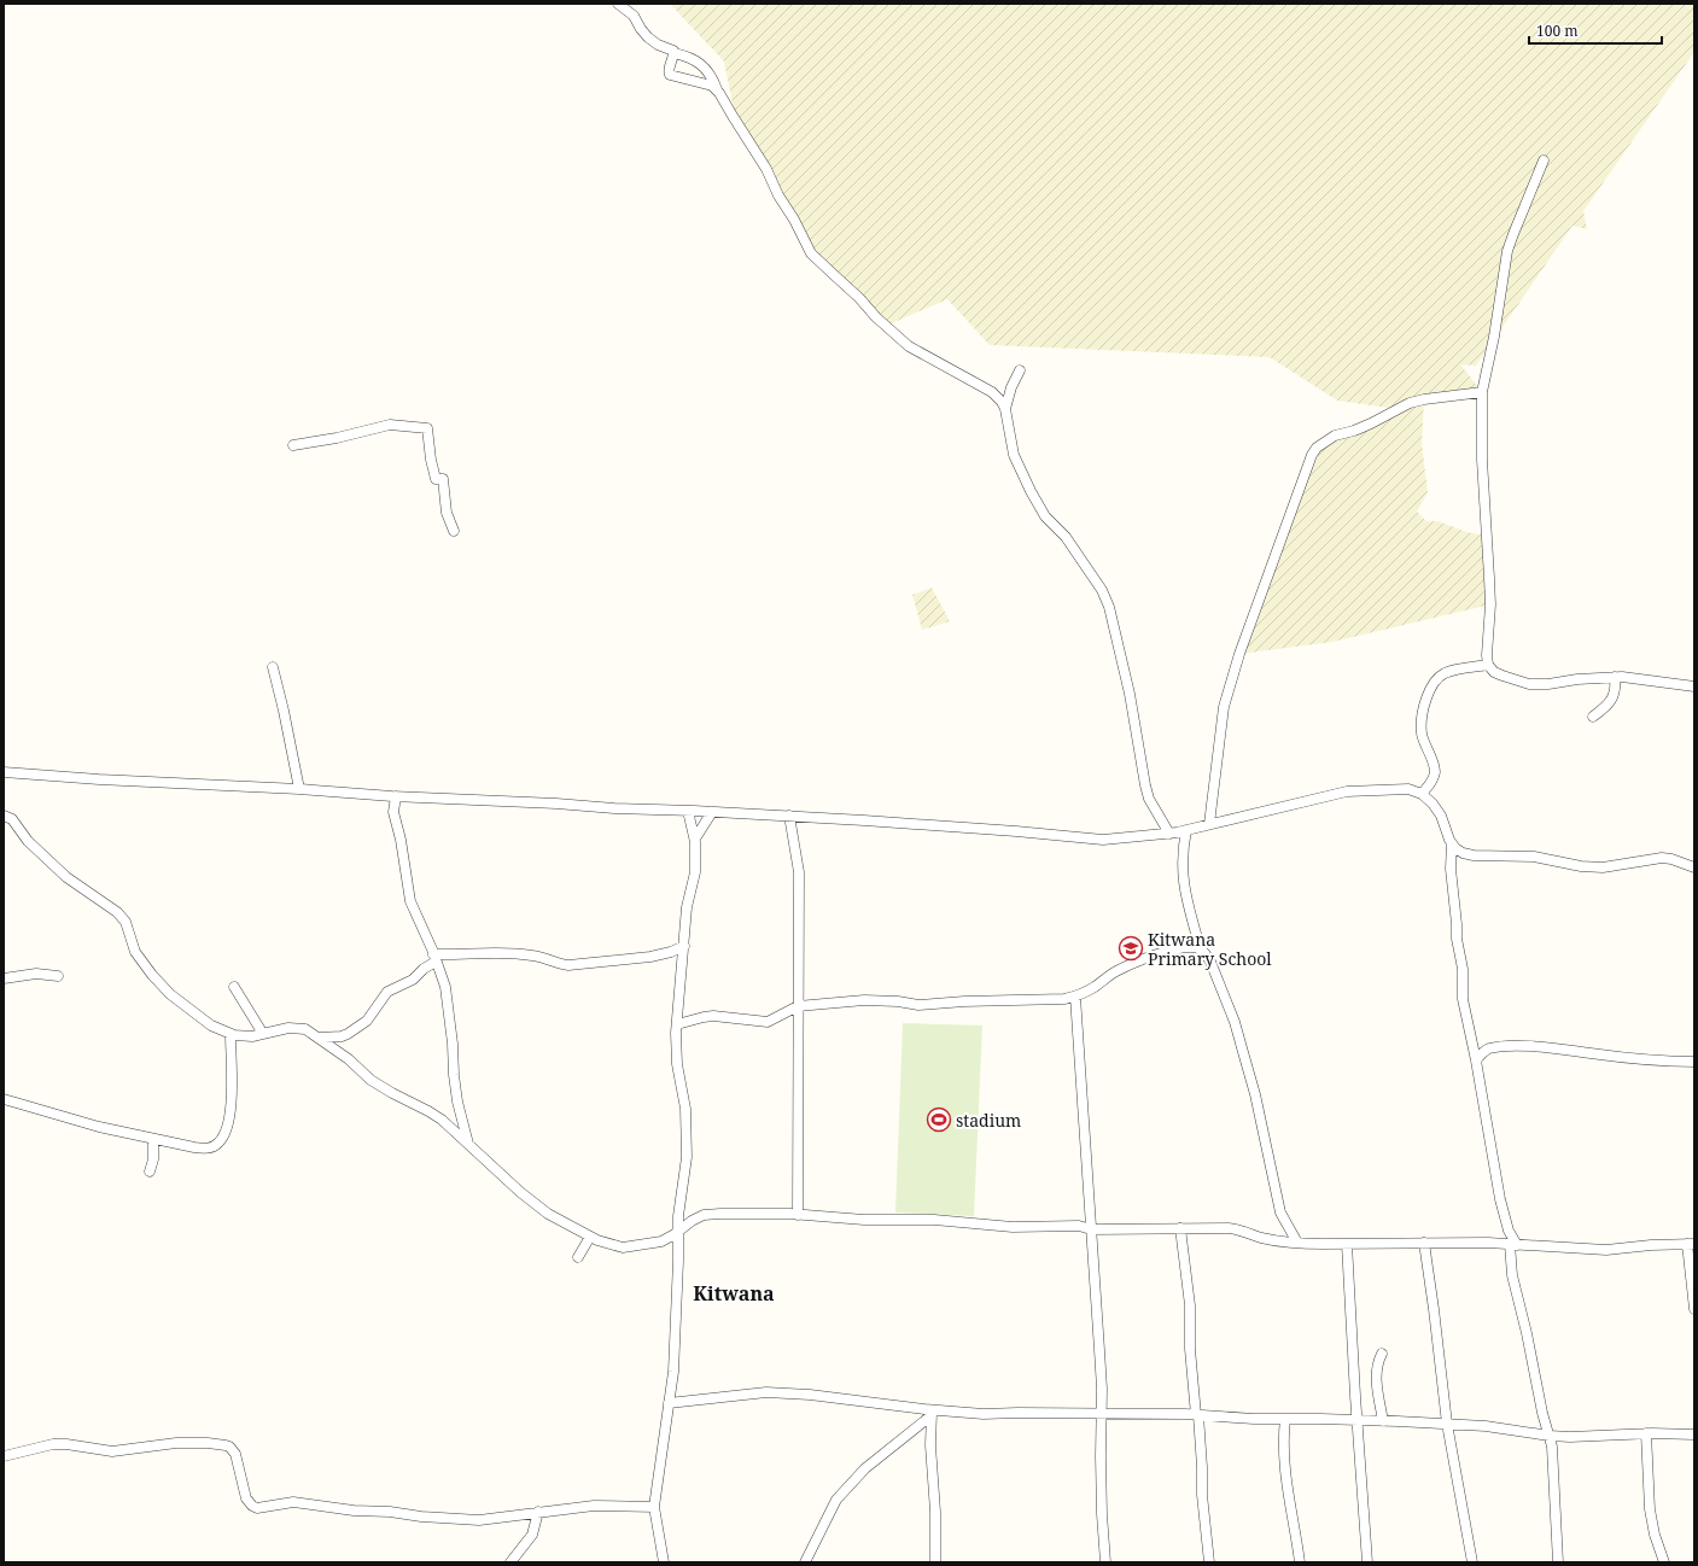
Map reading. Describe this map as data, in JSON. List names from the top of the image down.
{
  "districts": ["Kitwana"],
  "places": {
    "school or university": ["Kitwana Primary School"],
    "sports": ["stadium"]
  },
  "scale_bar": "100 m"
}
